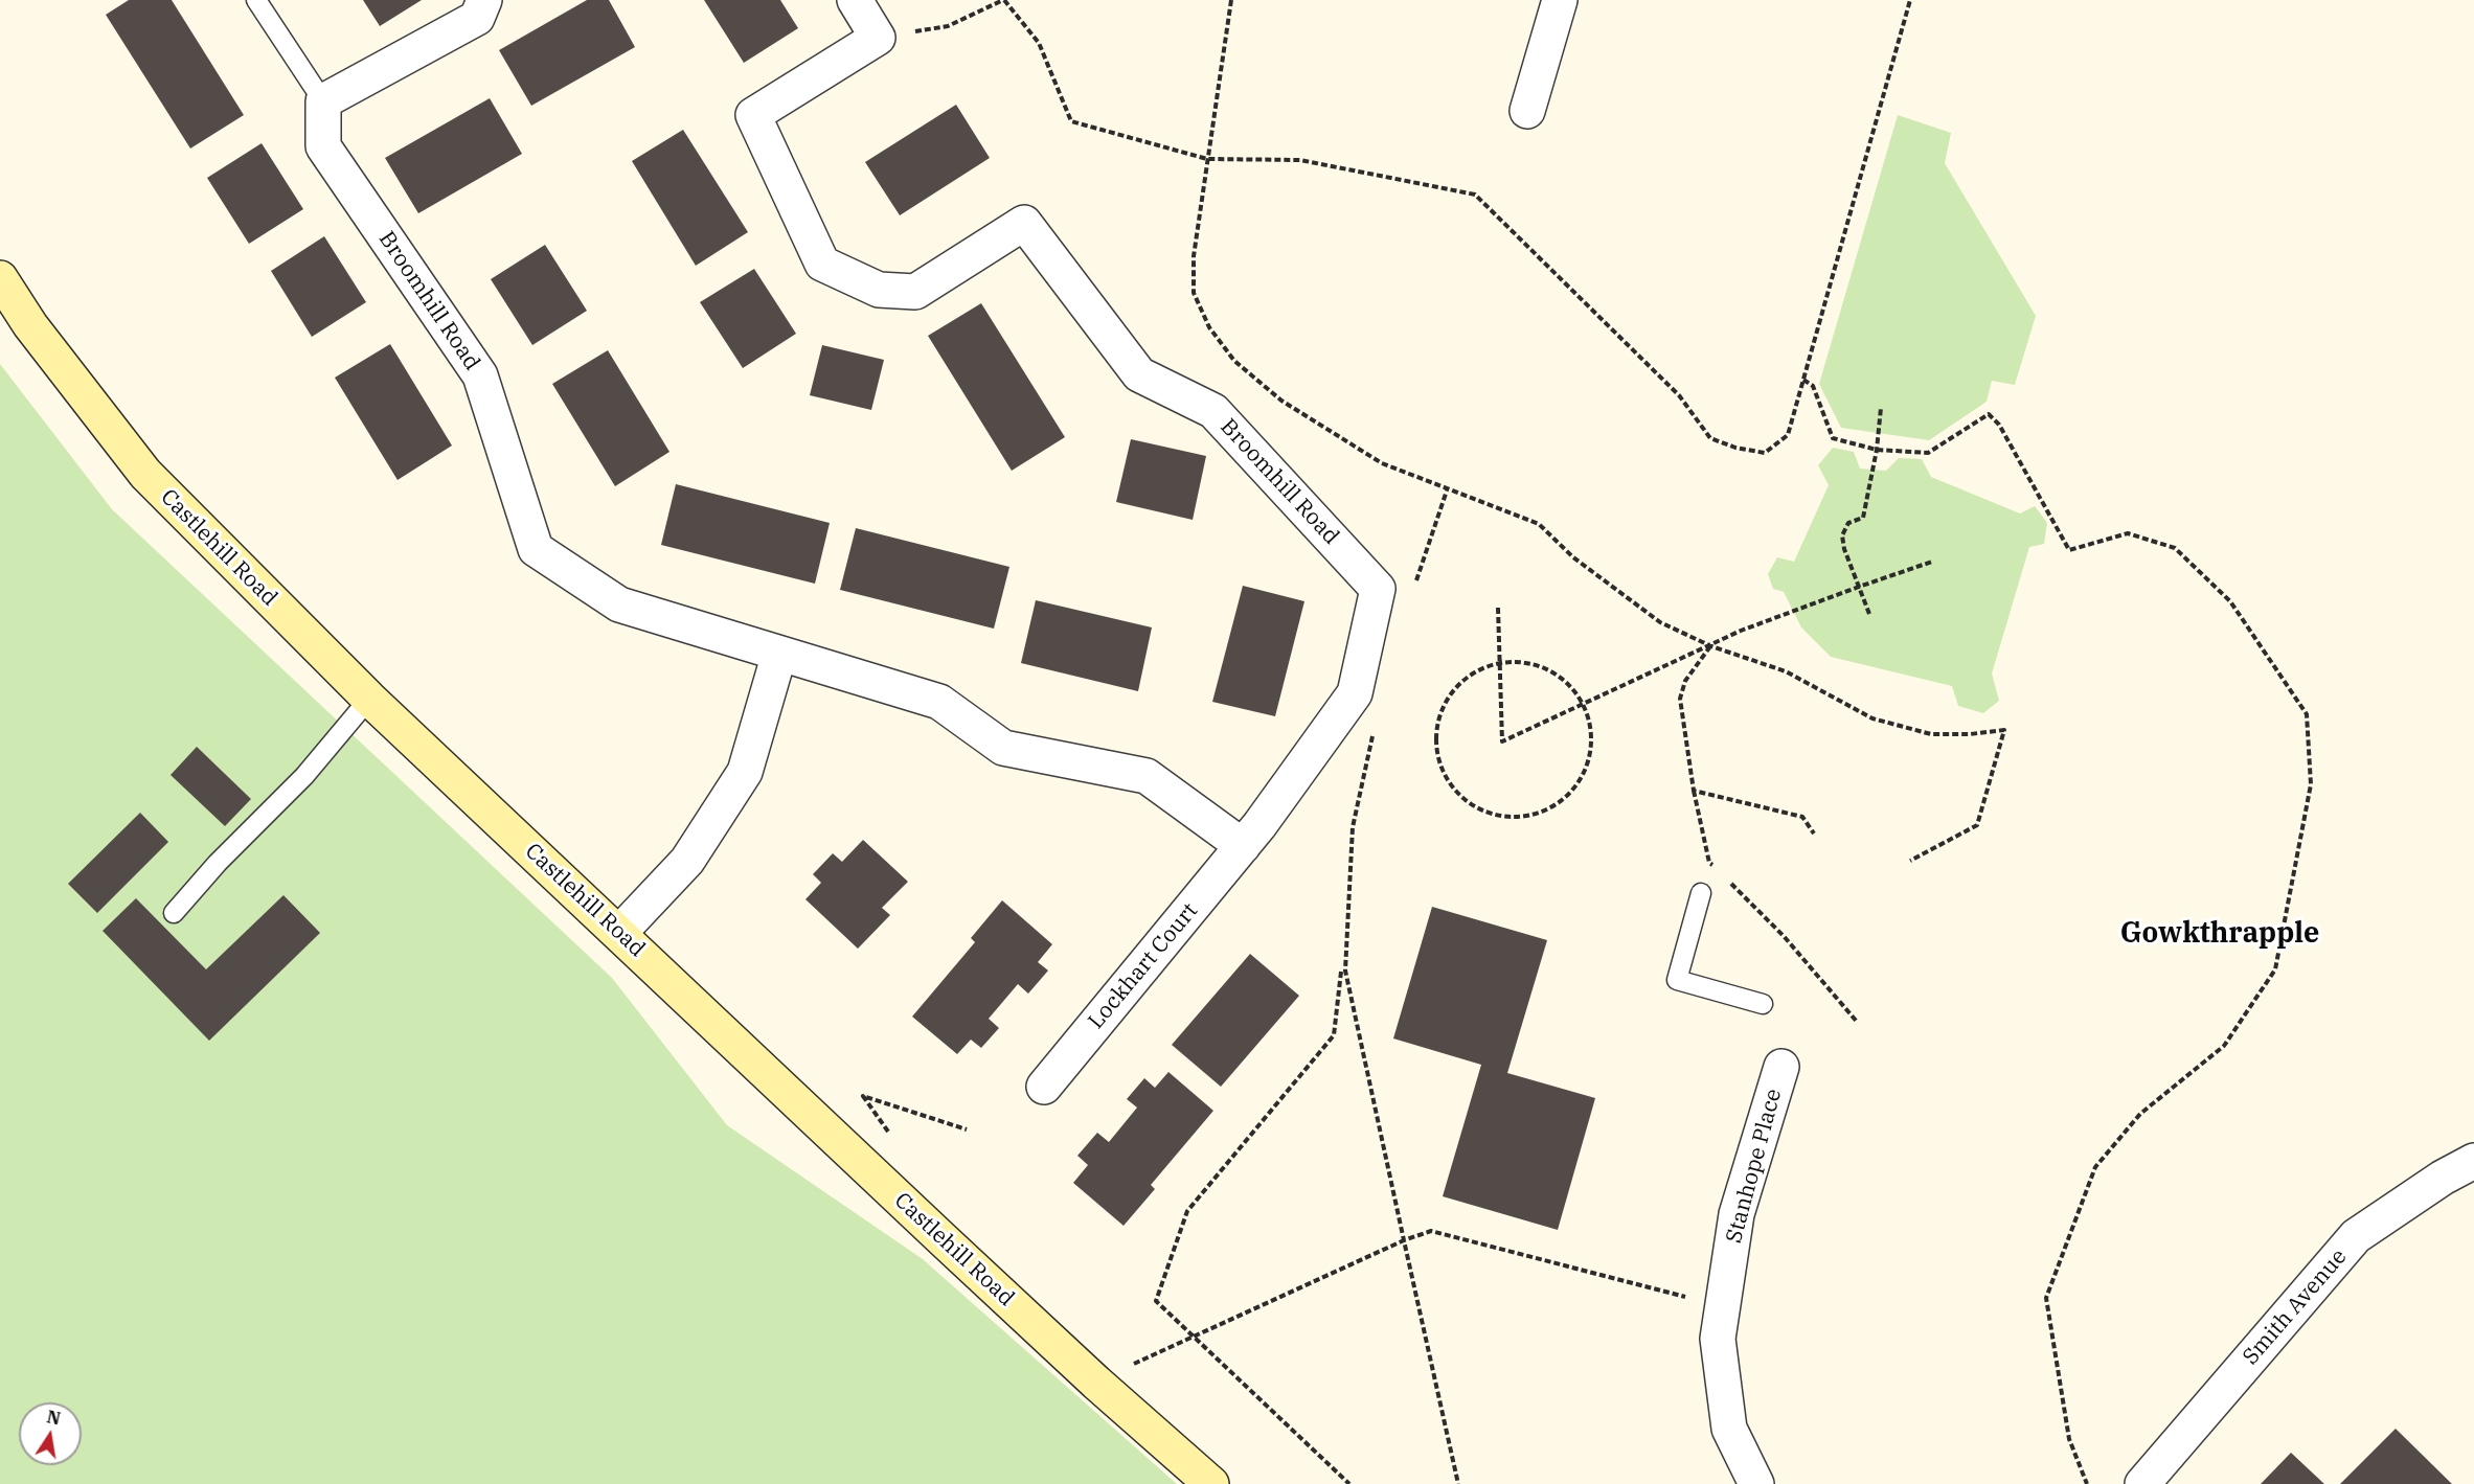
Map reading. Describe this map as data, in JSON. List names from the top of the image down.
{
  "streets": {
    "main road": ["Castlehill Road"],
    "street": [
      "Broomhill Road",
      "Lockhart Court",
      "Stanhope Place",
      "Smith Avenue"
    ]
  },
  "crossings": [
    ["Broomhill Road", "Lockhart Court"]
  ],
  "districts": ["Gowkthrapple"],
  "north": "top"
}
